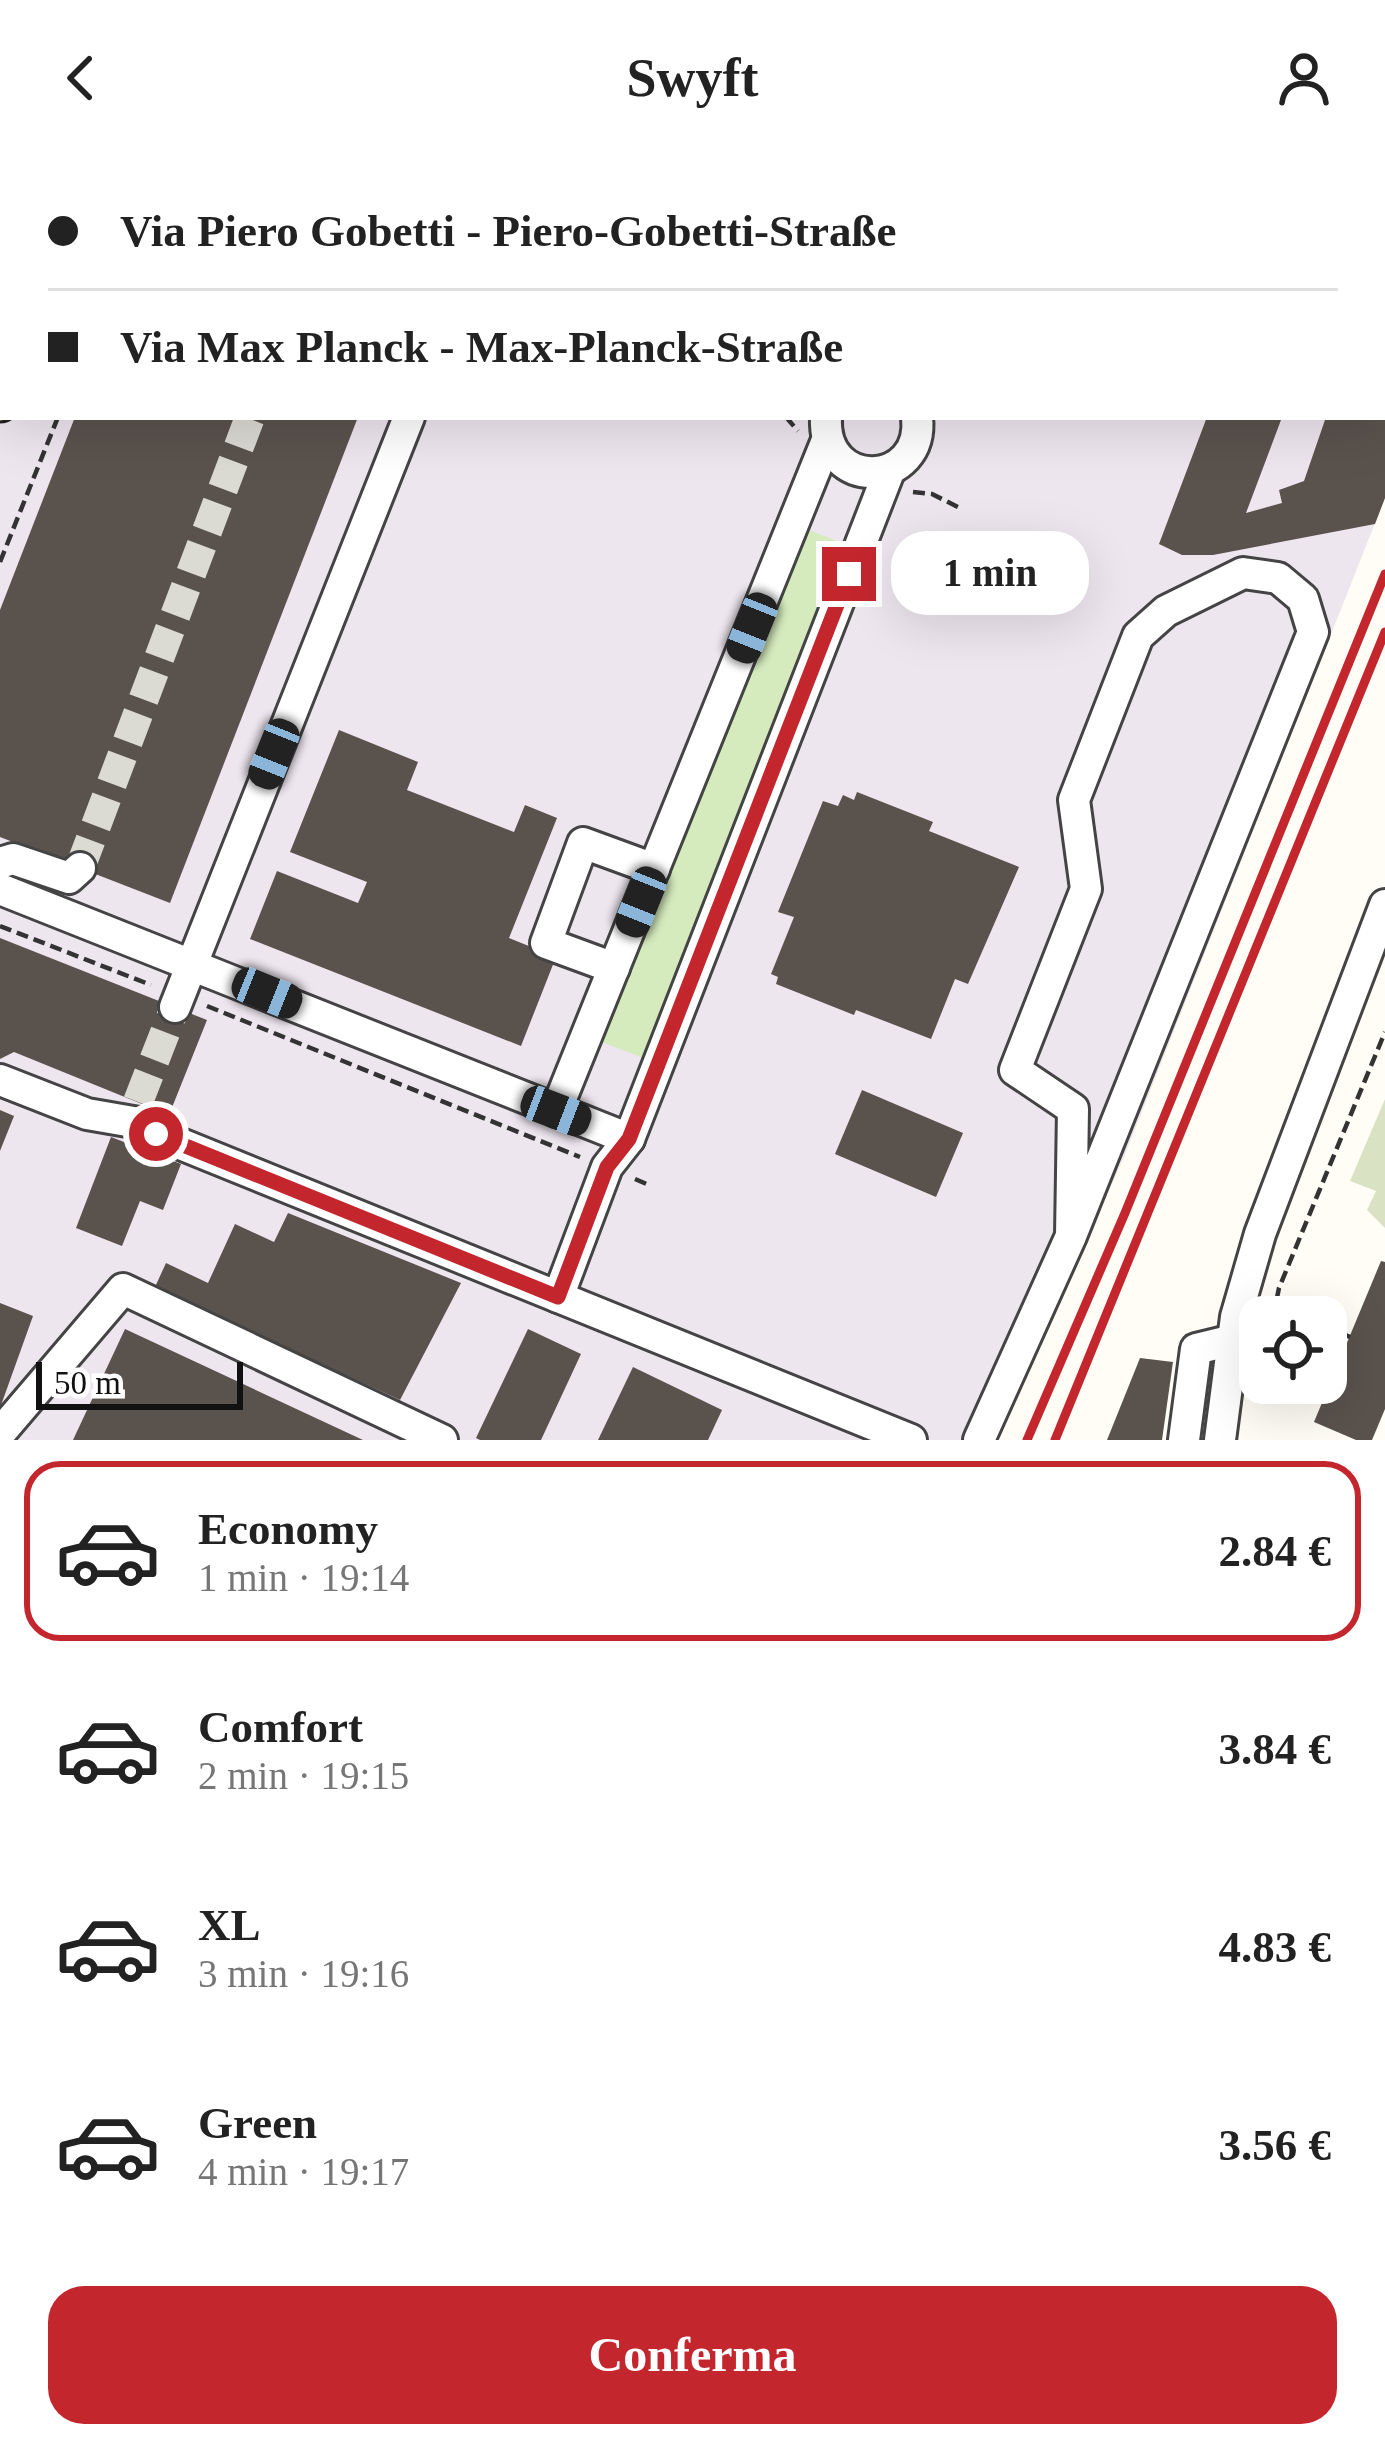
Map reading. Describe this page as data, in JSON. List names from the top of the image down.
{
  "scale_bar": "50 m",
  "page": {
    "header": "Swyft",
    "banner": ["Via Piero Gobetti - Piero-Gobetti-Straße", "Via Max Planck - Max-Planck-Straße"],
    "bubble": "1 min",
    "scale": "50 m",
    "list": [
      {
        "name": "Economy",
        "note": "1 min · 19:14",
        "value": "2.84 €"
      },
      {
        "name": "Comfort",
        "note": "2 min · 19:15",
        "value": "3.84 €"
      },
      {
        "name": "XL",
        "note": "3 min · 19:16",
        "value": "4.83 €"
      },
      {
        "name": "Green",
        "note": "4 min · 19:17",
        "value": "3.56 €"
      }
    ],
    "buttons": "Conferma"
  }
}
